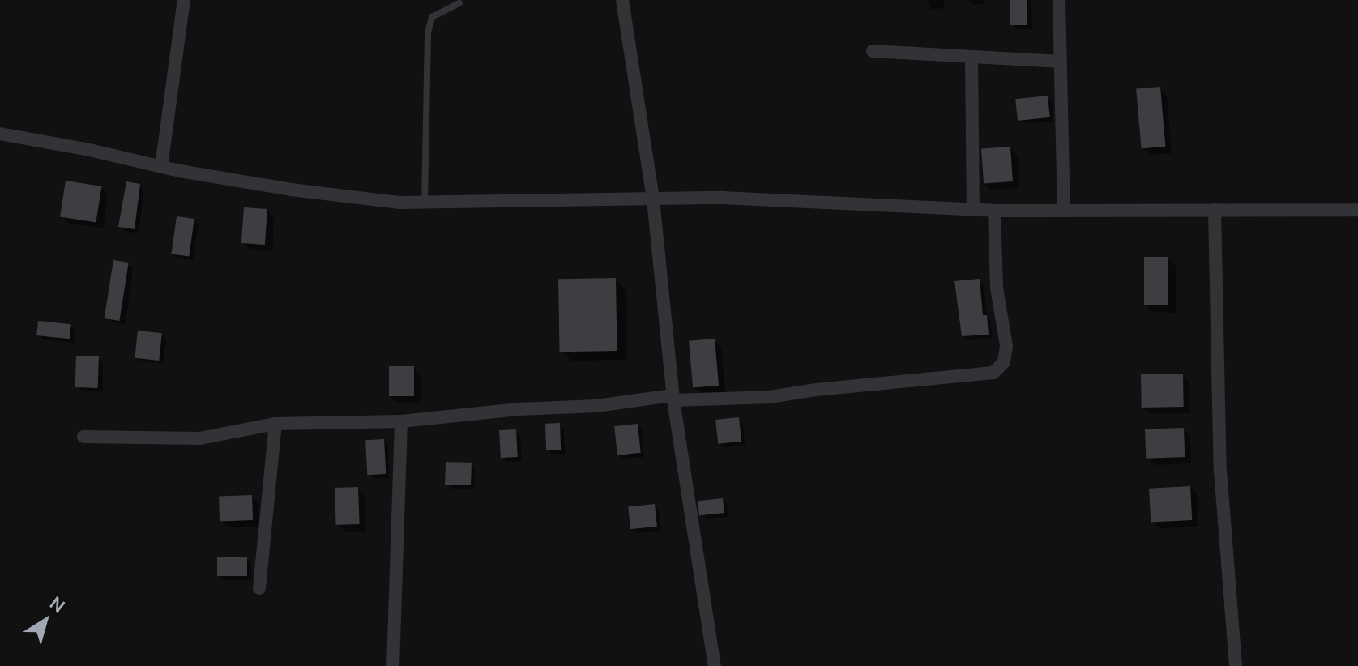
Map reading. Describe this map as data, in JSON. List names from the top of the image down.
{
  "north": "top right"
}
